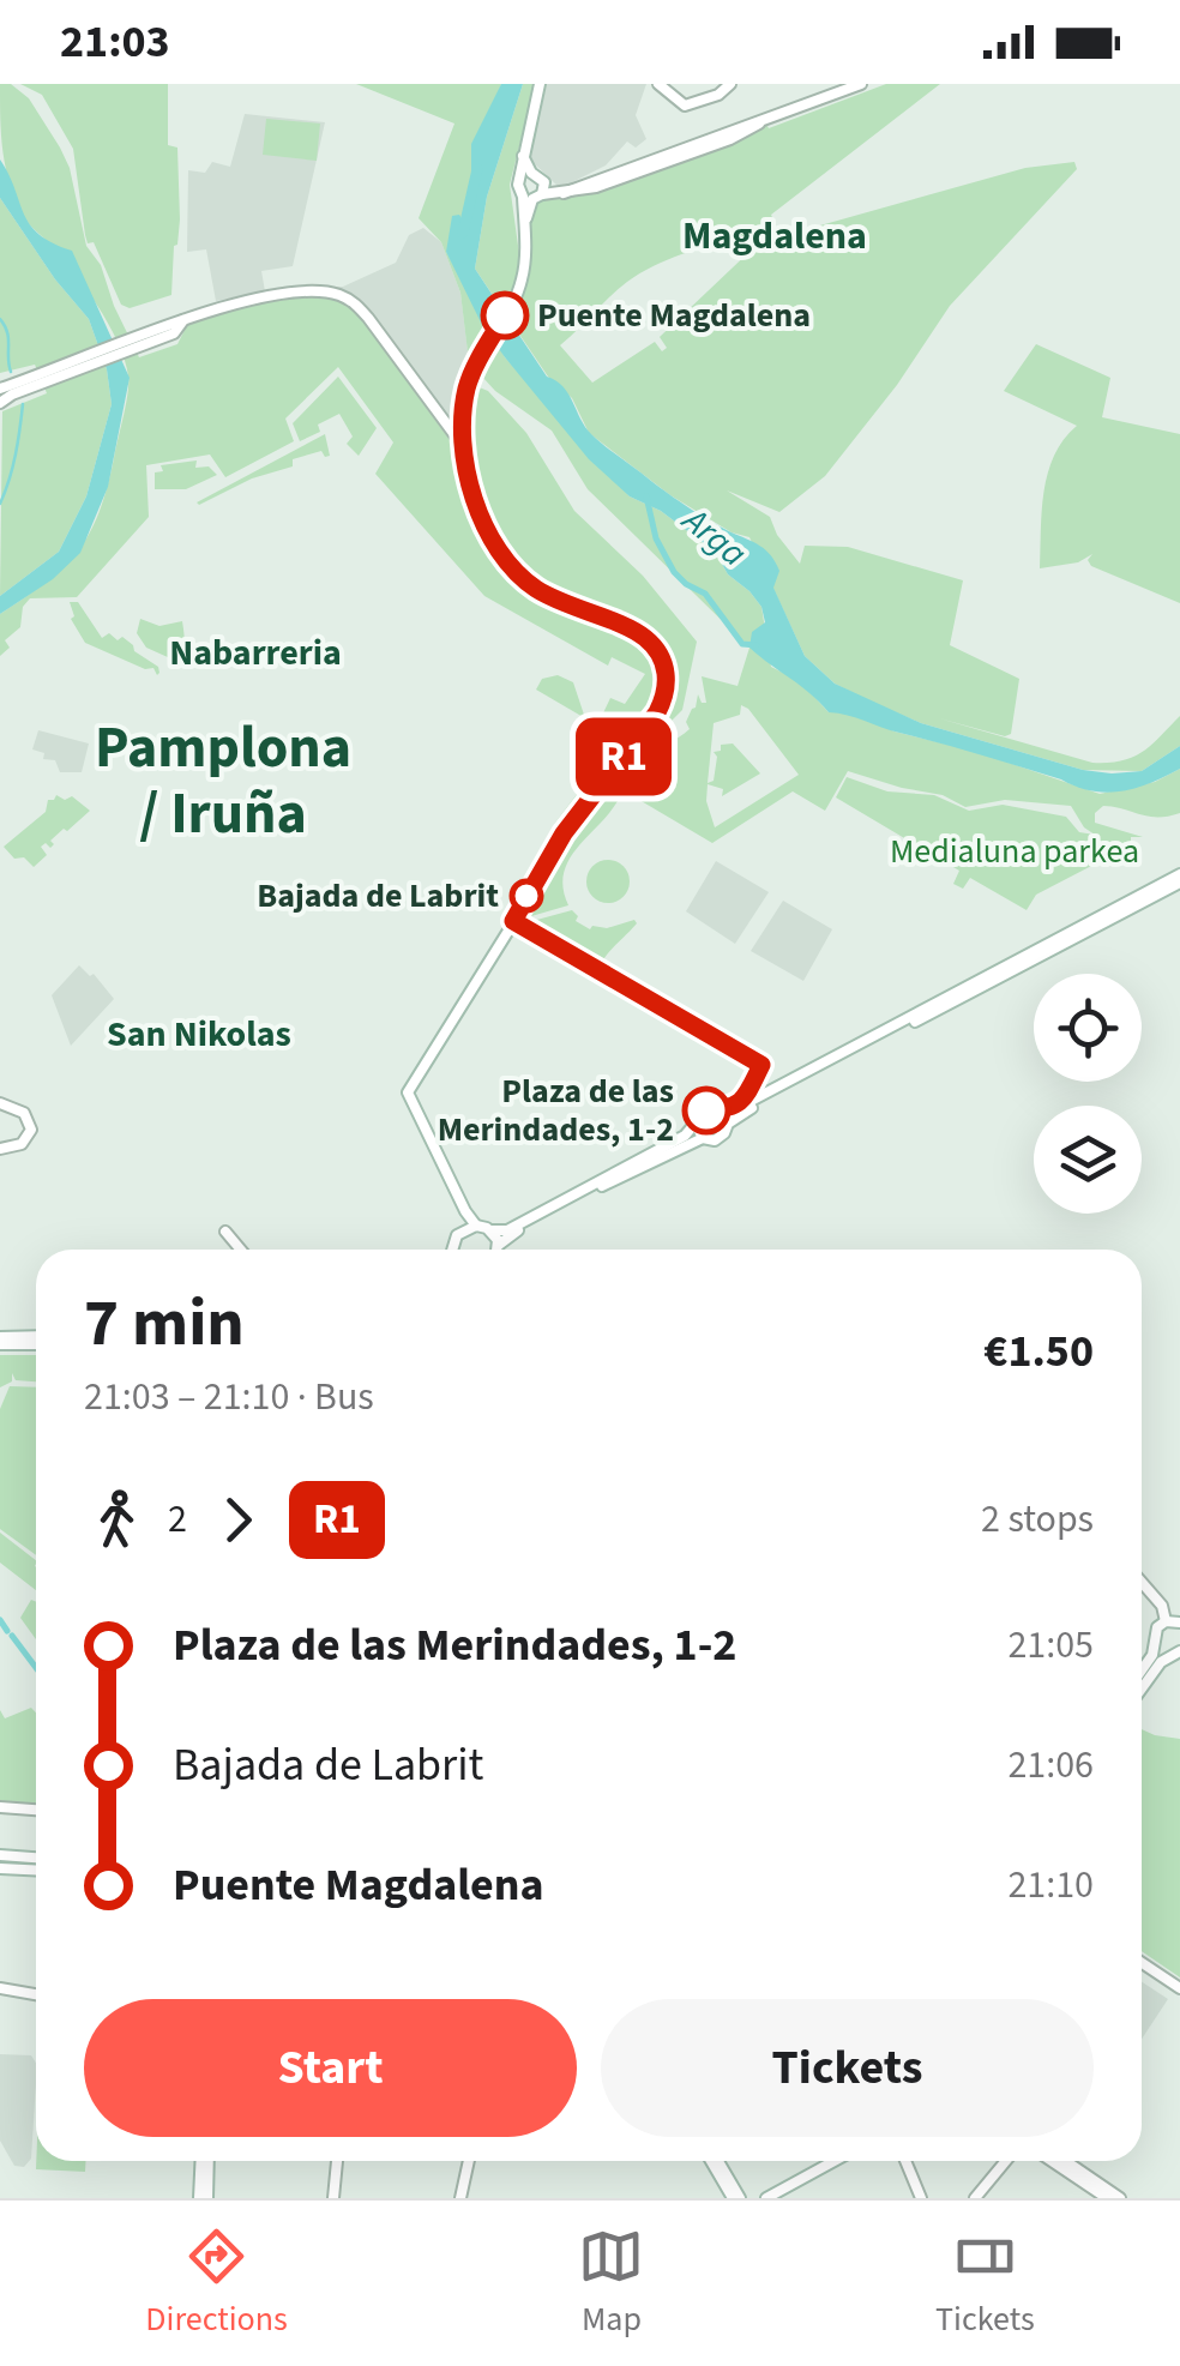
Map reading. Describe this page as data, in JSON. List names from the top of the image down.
{
  "districts": [
    "Magdalena",
    "Nabarreria",
    "Pamplona / Iruña",
    "San Nikolas"
  ],
  "water": ["Arga"],
  "parks": ["Medialuna parkea"],
  "places": ["Puente Magdalena", "Bajada de Labrit", "Plaza de las Merindades, 1-2"],
  "lines": ["bus line R1"],
  "page": {
    "status": "21:03",
    "on_map": "R1",
    "heading": ["7 min", "21:03 – 21:10 · Bus", "€1.50"],
    "legs": ["2", "R1", "2 stops"],
    "list": [
      {
        "name": "Plaza de las Merindades, 1-2",
        "value": "21:05"
      },
      {
        "name": "Bajada de Labrit",
        "value": "21:06"
      },
      {
        "name": "Puente Magdalena",
        "value": "21:10"
      }
    ],
    "buttons": ["Start", "Tickets"],
    "tabs": ["Directions", "Map", "Tickets"]
  }
}
